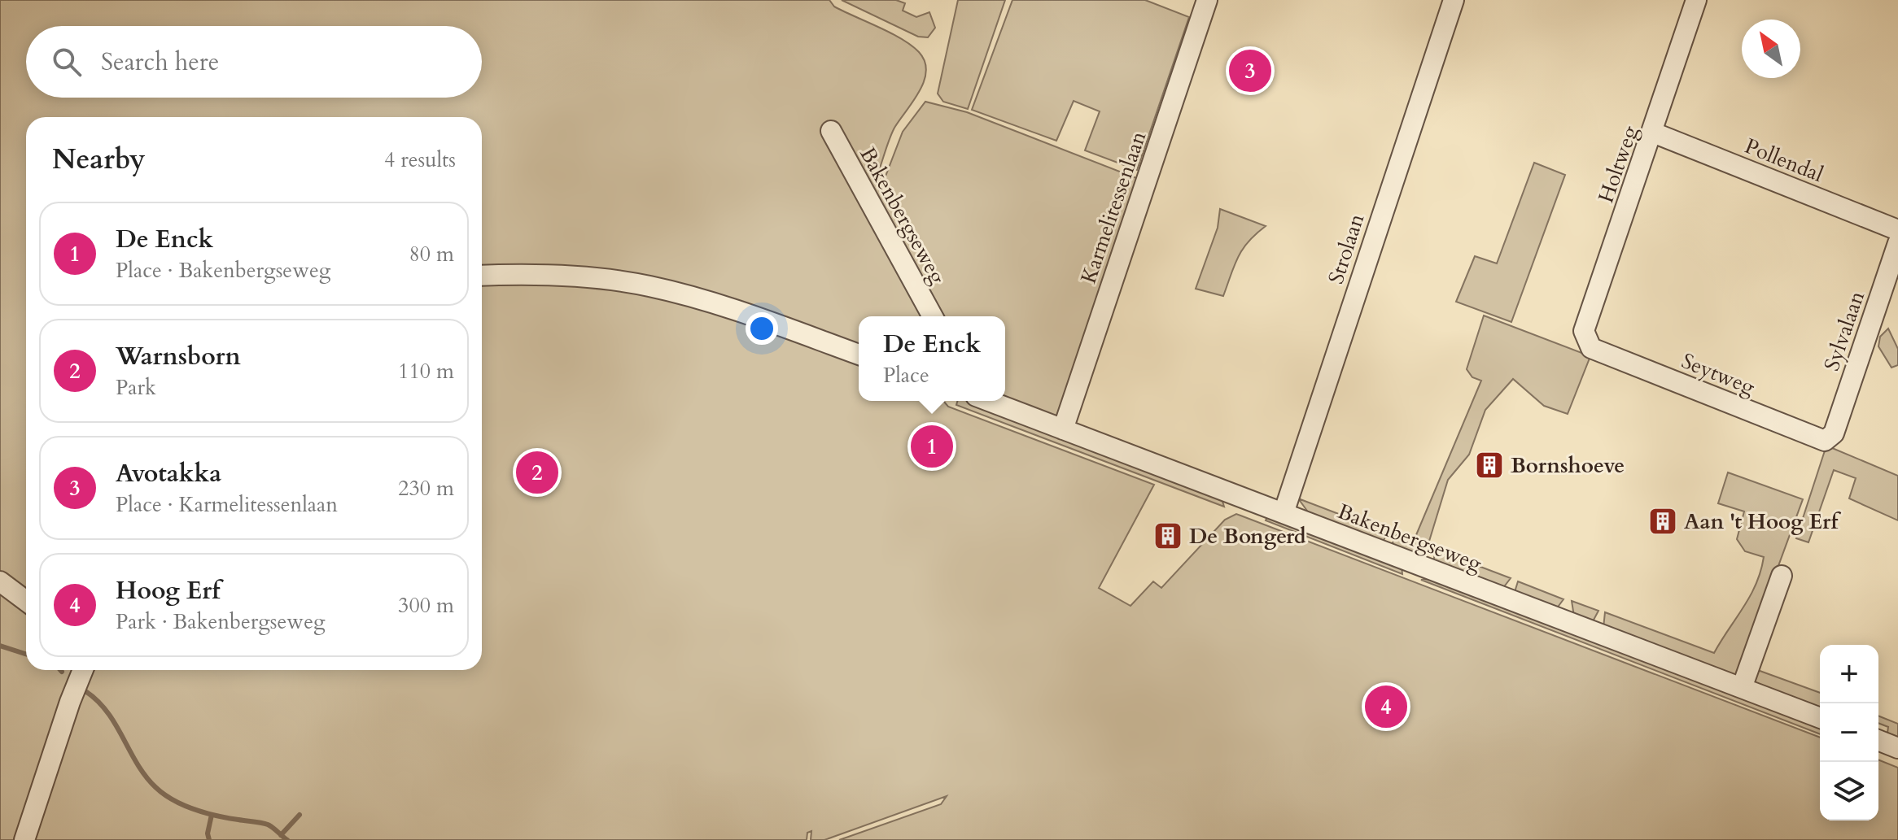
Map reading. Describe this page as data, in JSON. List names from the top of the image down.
{
  "streets": {
    "street": [
      "Pollendal",
      "Holtweg",
      "Karmelitessenlaan",
      "Bakenbergseweg",
      "Strolaan",
      "Sylvalaan",
      "Seytweg"
    ]
  },
  "crossings": [
    ["Pollendal", "Holtweg"],
    ["Holtweg", "Seytweg"],
    ["Karmelitessenlaan", "Bakenbergseweg"],
    ["Bakenbergseweg", "Strolaan"],
    ["Sylvalaan", "Seytweg"]
  ],
  "places": {
    "building": ["Bornshoeve", "Aan 't Hoog Erf", "De Bongerd"]
  },
  "north": "top left",
  "page": {
    "search": "Search here",
    "pins": [
      "3",
      "1",
      "2",
      "4"
    ],
    "heading": ["Nearby", "4 results"],
    "list": [
      {
        "mark": "1",
        "name": "De Enck",
        "note": "Place · Bakenbergseweg",
        "value": "80 m"
      },
      {
        "mark": "2",
        "name": "Warnsborn",
        "note": "Park",
        "value": "110 m"
      },
      {
        "mark": "3",
        "name": "Avotakka",
        "note": "Place · Karmelitessenlaan",
        "value": "230 m"
      },
      {
        "mark": "4",
        "name": "Hoog Erf",
        "note": "Park · Bakenbergseweg",
        "value": "300 m"
      }
    ],
    "popup": ["De Enck", "Place"],
    "map_buttons": ["+", "−"]
  }
}
